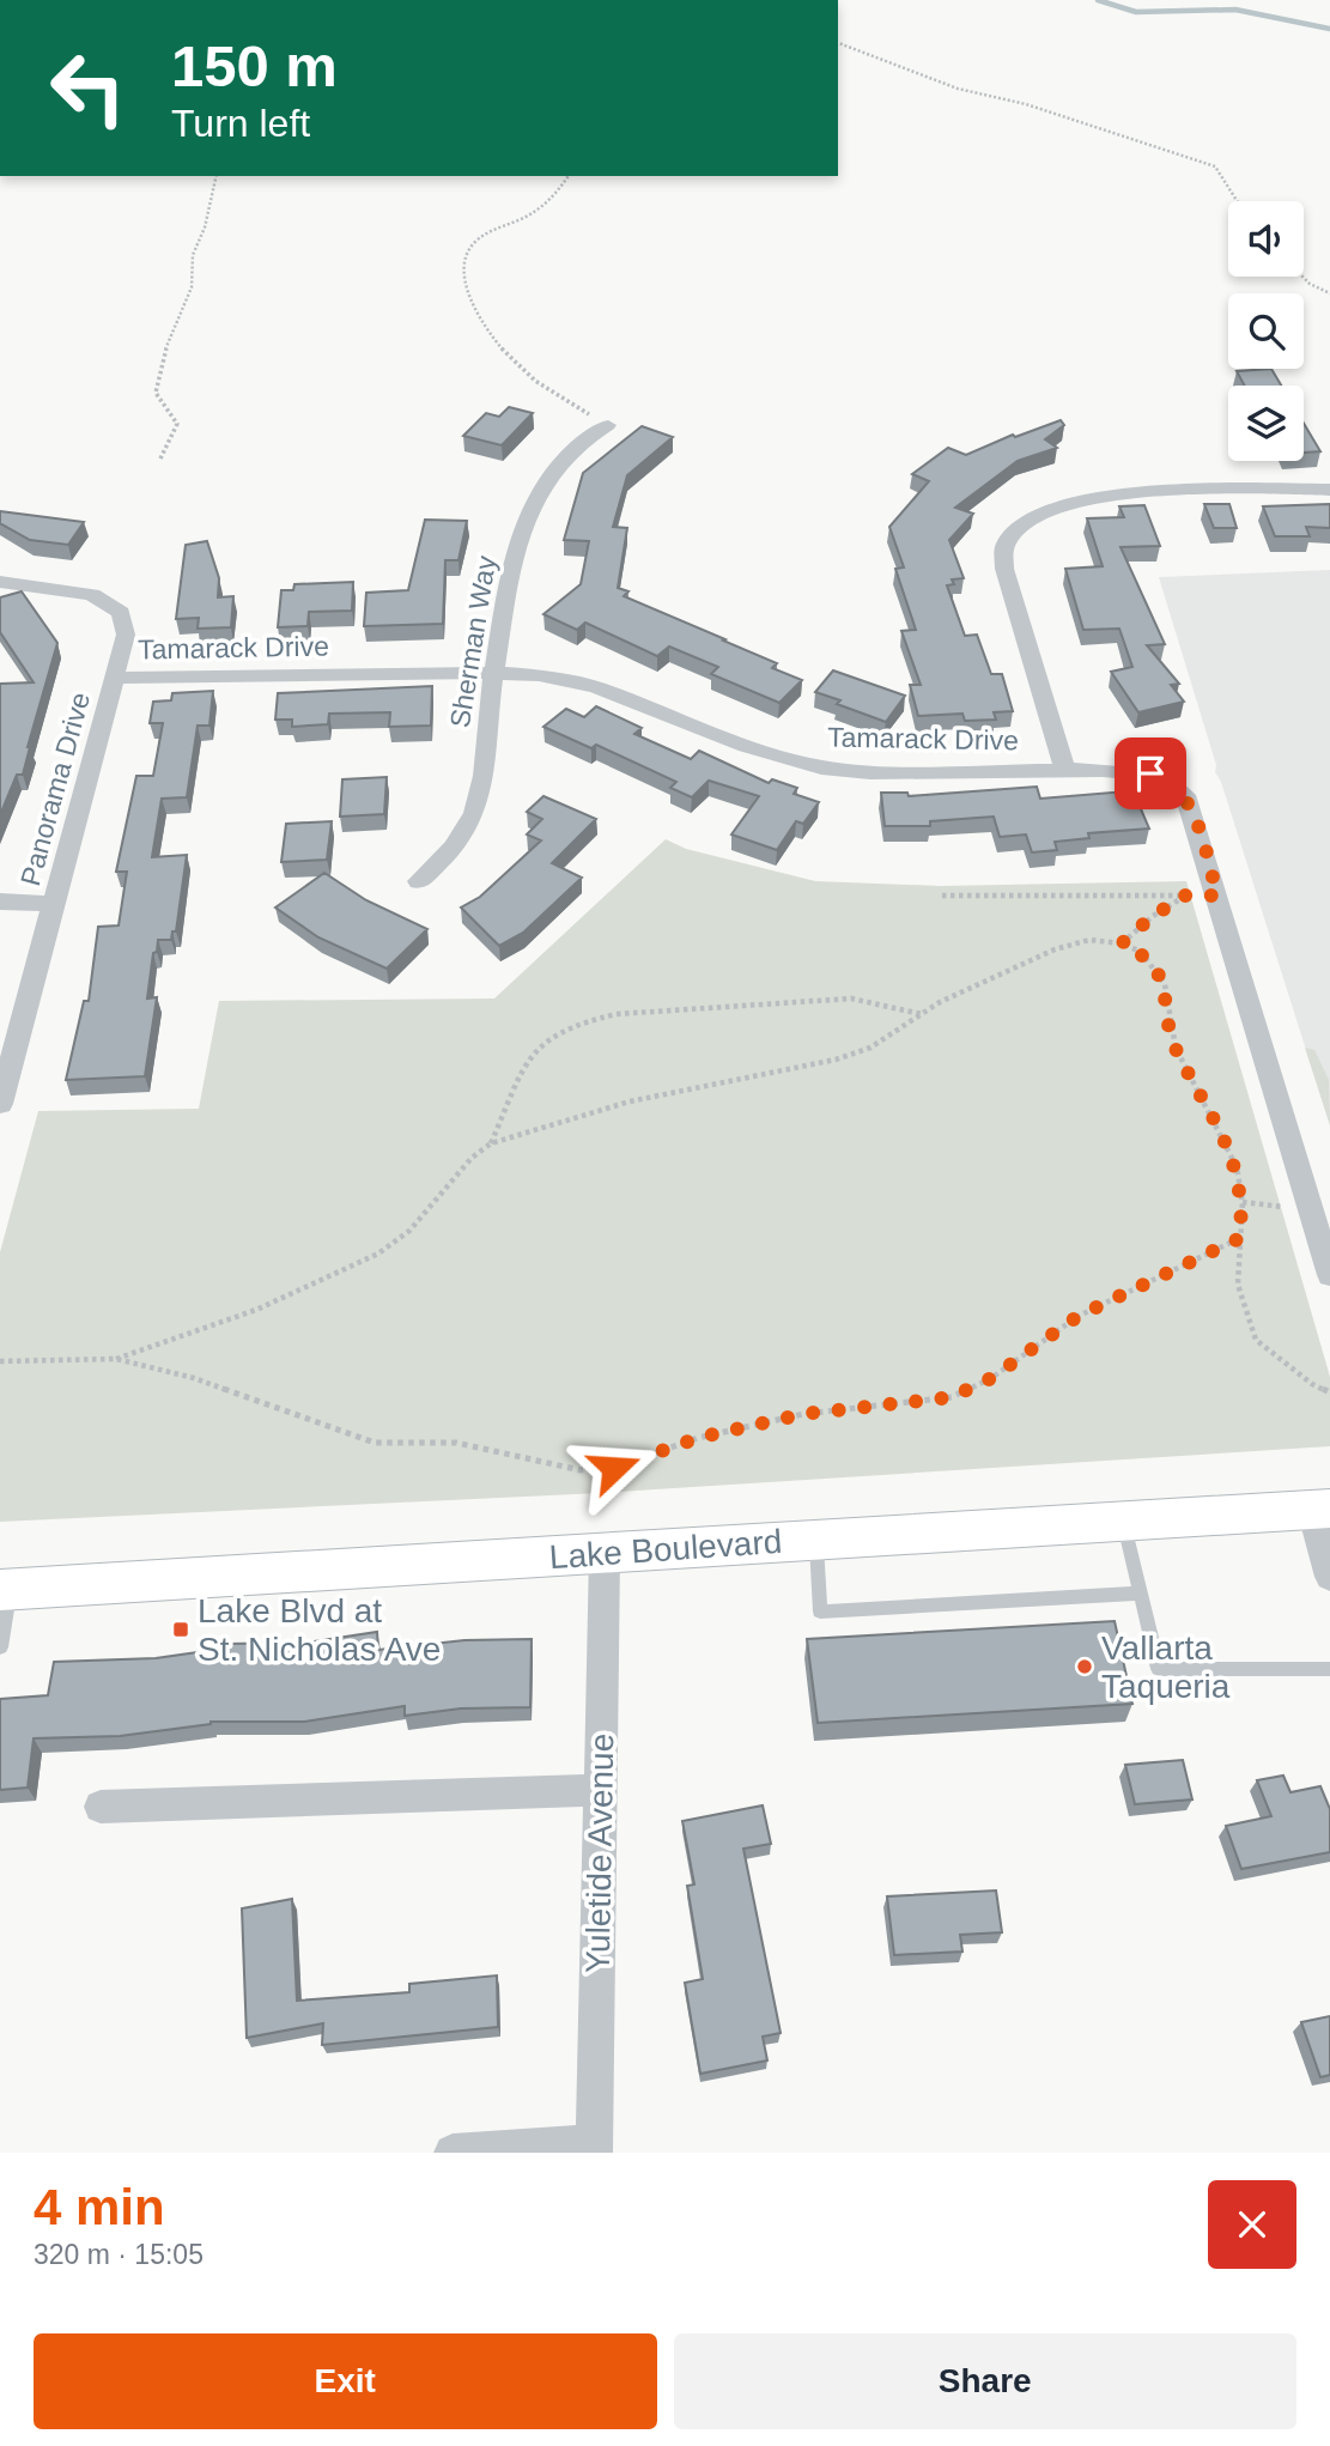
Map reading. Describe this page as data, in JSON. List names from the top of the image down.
{
  "streets": {
    "main road": ["Lake Boulevard"],
    "street": [
      "Sherman Way",
      "Tamarack Drive",
      "Panorama Drive",
      "Yuletide Avenue"
    ]
  },
  "crossings": [
    ["Sherman Way", "Tamarack Drive"],
    ["Tamarack Drive", "Panorama Drive"],
    ["Lake Boulevard", "Yuletide Avenue"]
  ],
  "places": {
    "transit": ["Lake Blvd at St. Nicholas Ave"],
    "other": ["Vallarta Taqueria"]
  },
  "page": {
    "turn": ["150 m", "Turn left"],
    "heading": ["4 min", "320 m · 15:05"],
    "buttons": ["Exit", "Share"]
  }
}
